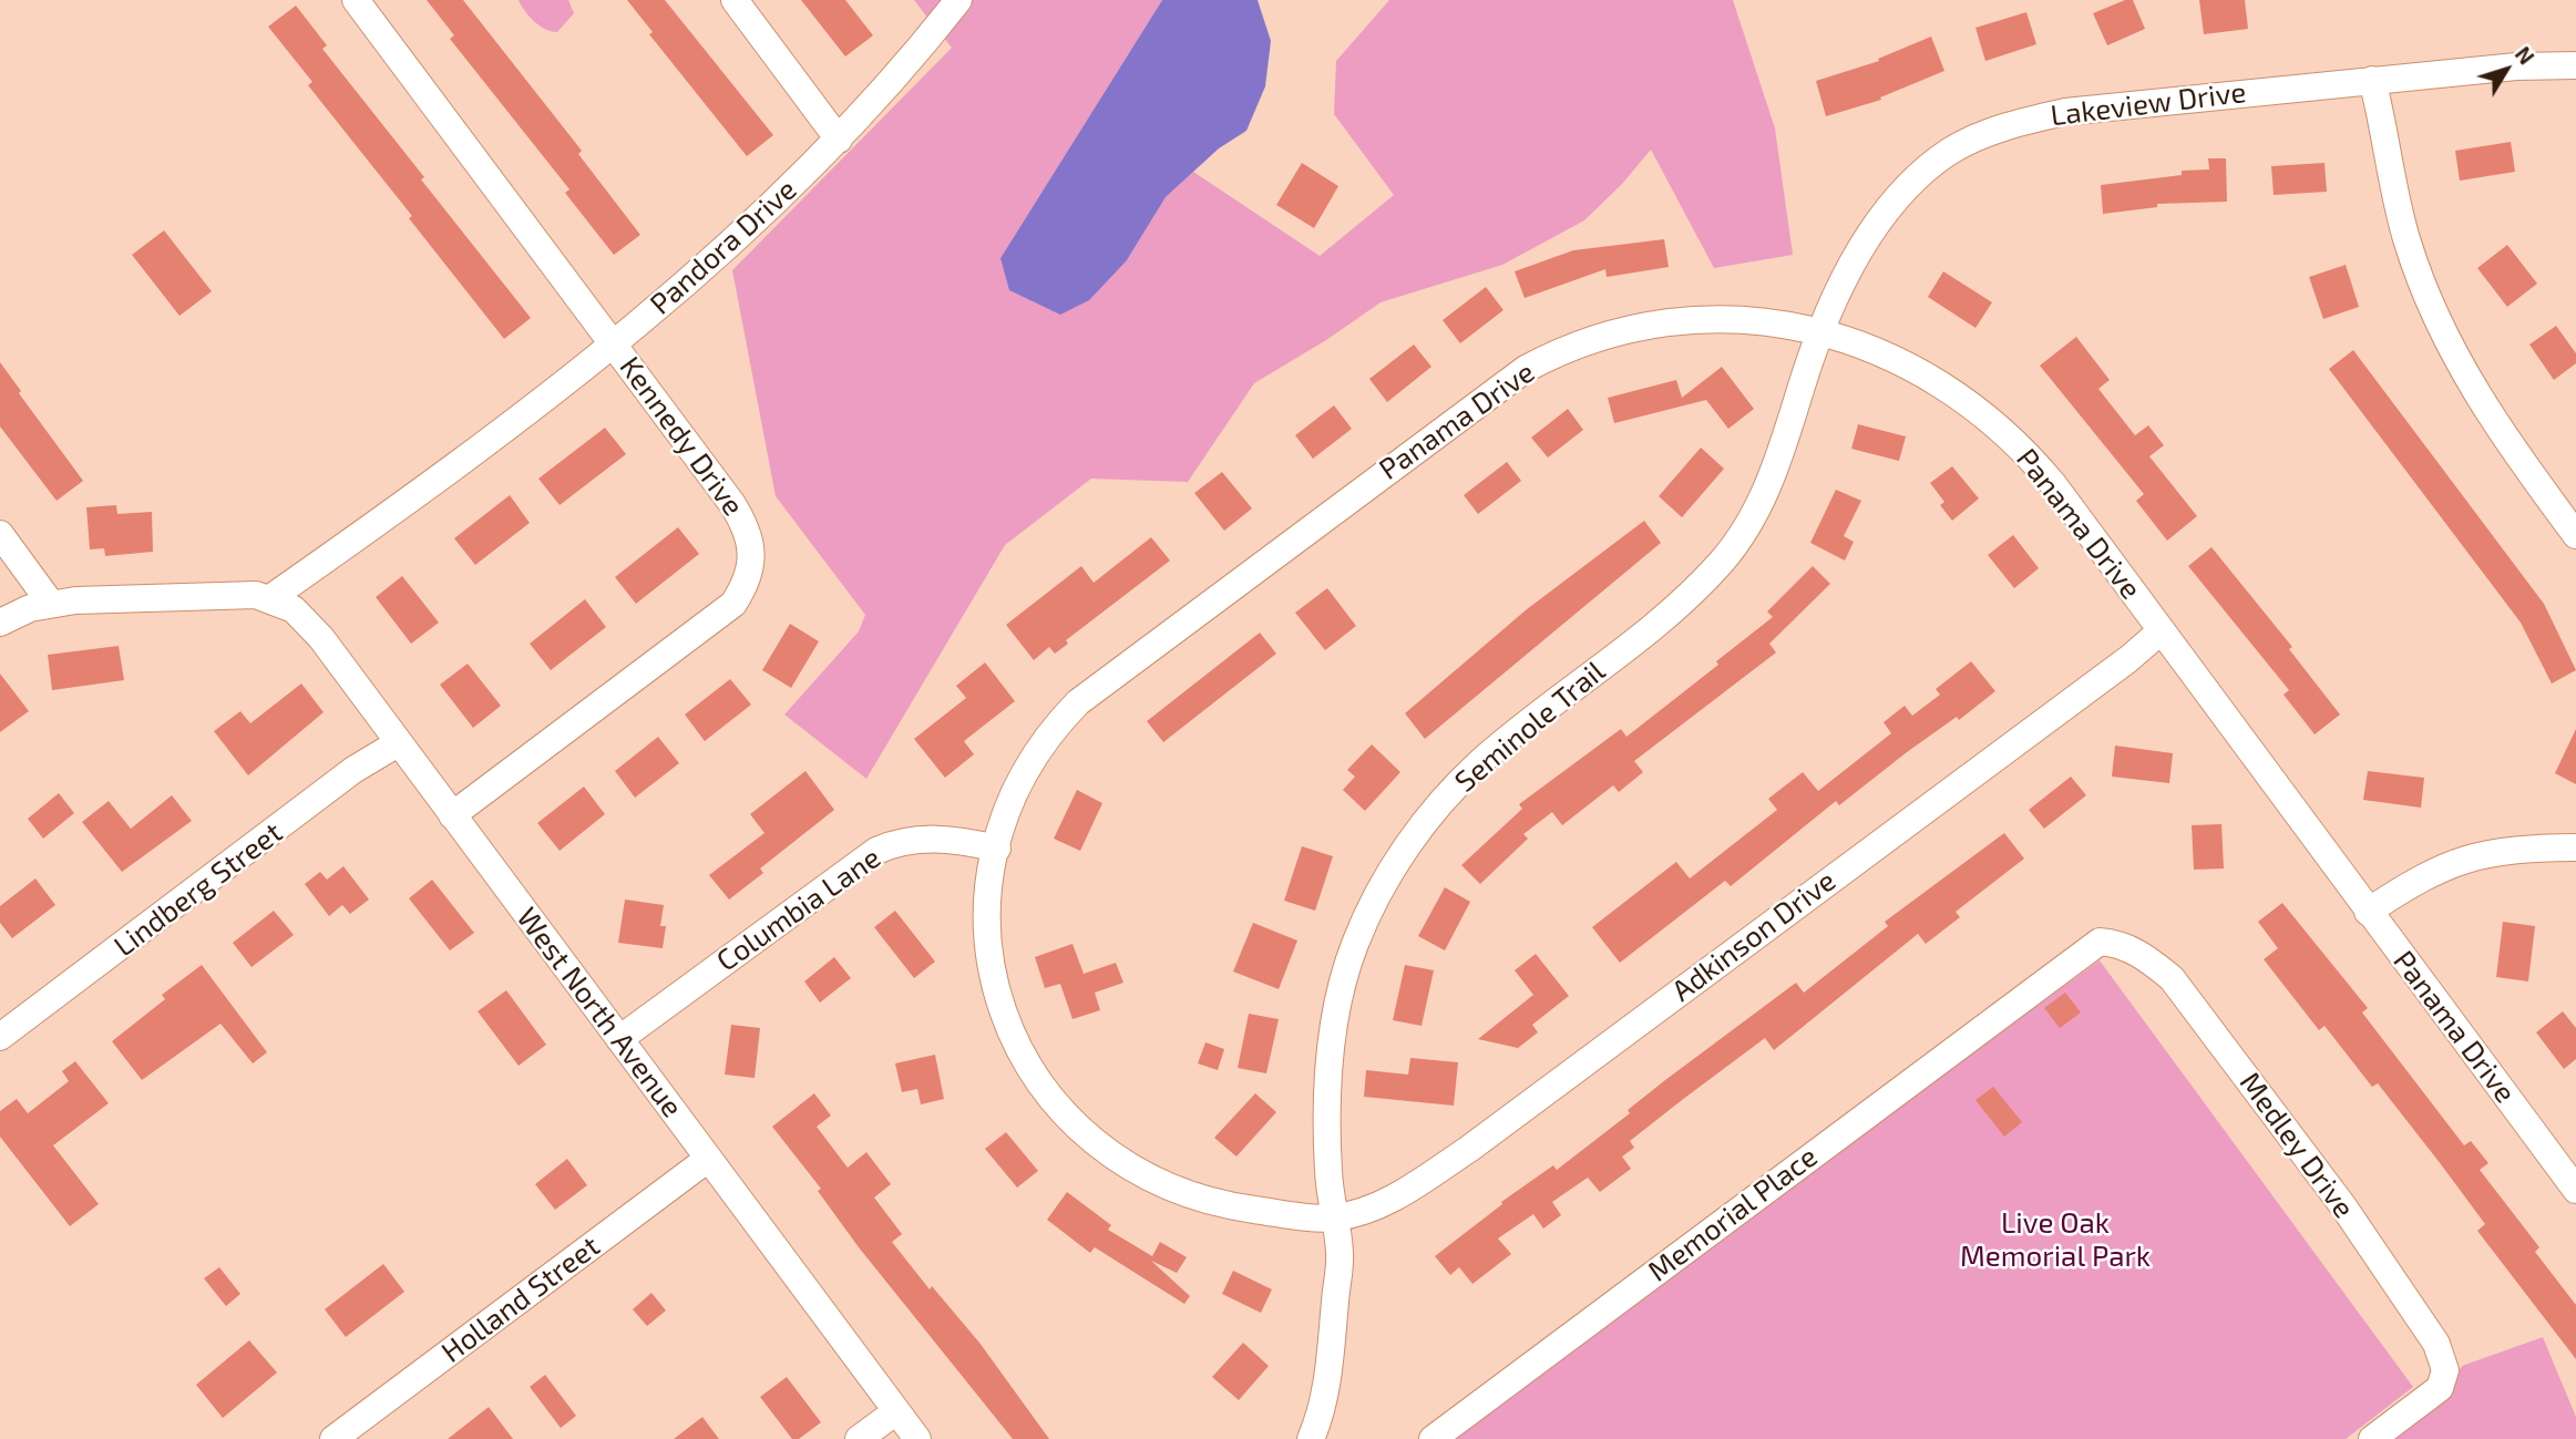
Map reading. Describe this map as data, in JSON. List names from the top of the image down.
{
  "streets": {
    "street": [
      "Lakeview Drive",
      "Pandora Drive",
      "Panama Drive",
      "Kennedy Drive",
      "Seminole Trail",
      "Lindberg Street",
      "Columbia Lane",
      "Adkinson Drive",
      "West North Avenue",
      "Medley Drive",
      "Memorial Place",
      "Holland Street"
    ]
  },
  "crossings": [
    ["Lakeview Drive", "Panama Drive"],
    ["Lakeview Drive", "Seminole Trail"],
    ["Pandora Drive", "Kennedy Drive"],
    ["Pandora Drive", "West North Avenue"],
    ["Panama Drive", "Seminole Trail"],
    ["Panama Drive", "Columbia Lane"],
    ["Panama Drive", "Adkinson Drive"],
    ["Kennedy Drive", "West North Avenue"],
    ["Seminole Trail", "Adkinson Drive"],
    ["Lindberg Street", "West North Avenue"],
    ["Columbia Lane", "West North Avenue"],
    ["West North Avenue", "Holland Street"],
    ["Medley Drive", "Memorial Place"]
  ],
  "parks": ["Live Oak Memorial Park"],
  "north": "top right"
}
